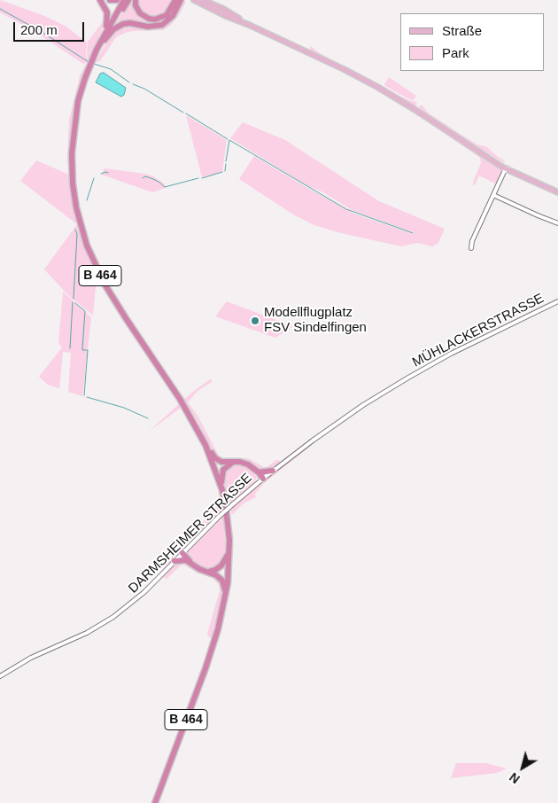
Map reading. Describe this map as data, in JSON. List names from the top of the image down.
{
  "streets": {
    "highway": ["B 464"],
    "street": ["MÜHLACKERSTRASSE", "DARMSHEIMER STRASSE"]
  },
  "crossings": [
    ["MÜHLACKERSTRASSE", "DARMSHEIMER STRASSE"]
  ],
  "places": ["Modellflugplatz FSV Sindelfingen"],
  "legend": ["Straße", "Park"],
  "scale_bar": "200 m",
  "north": "bottom left"
}
